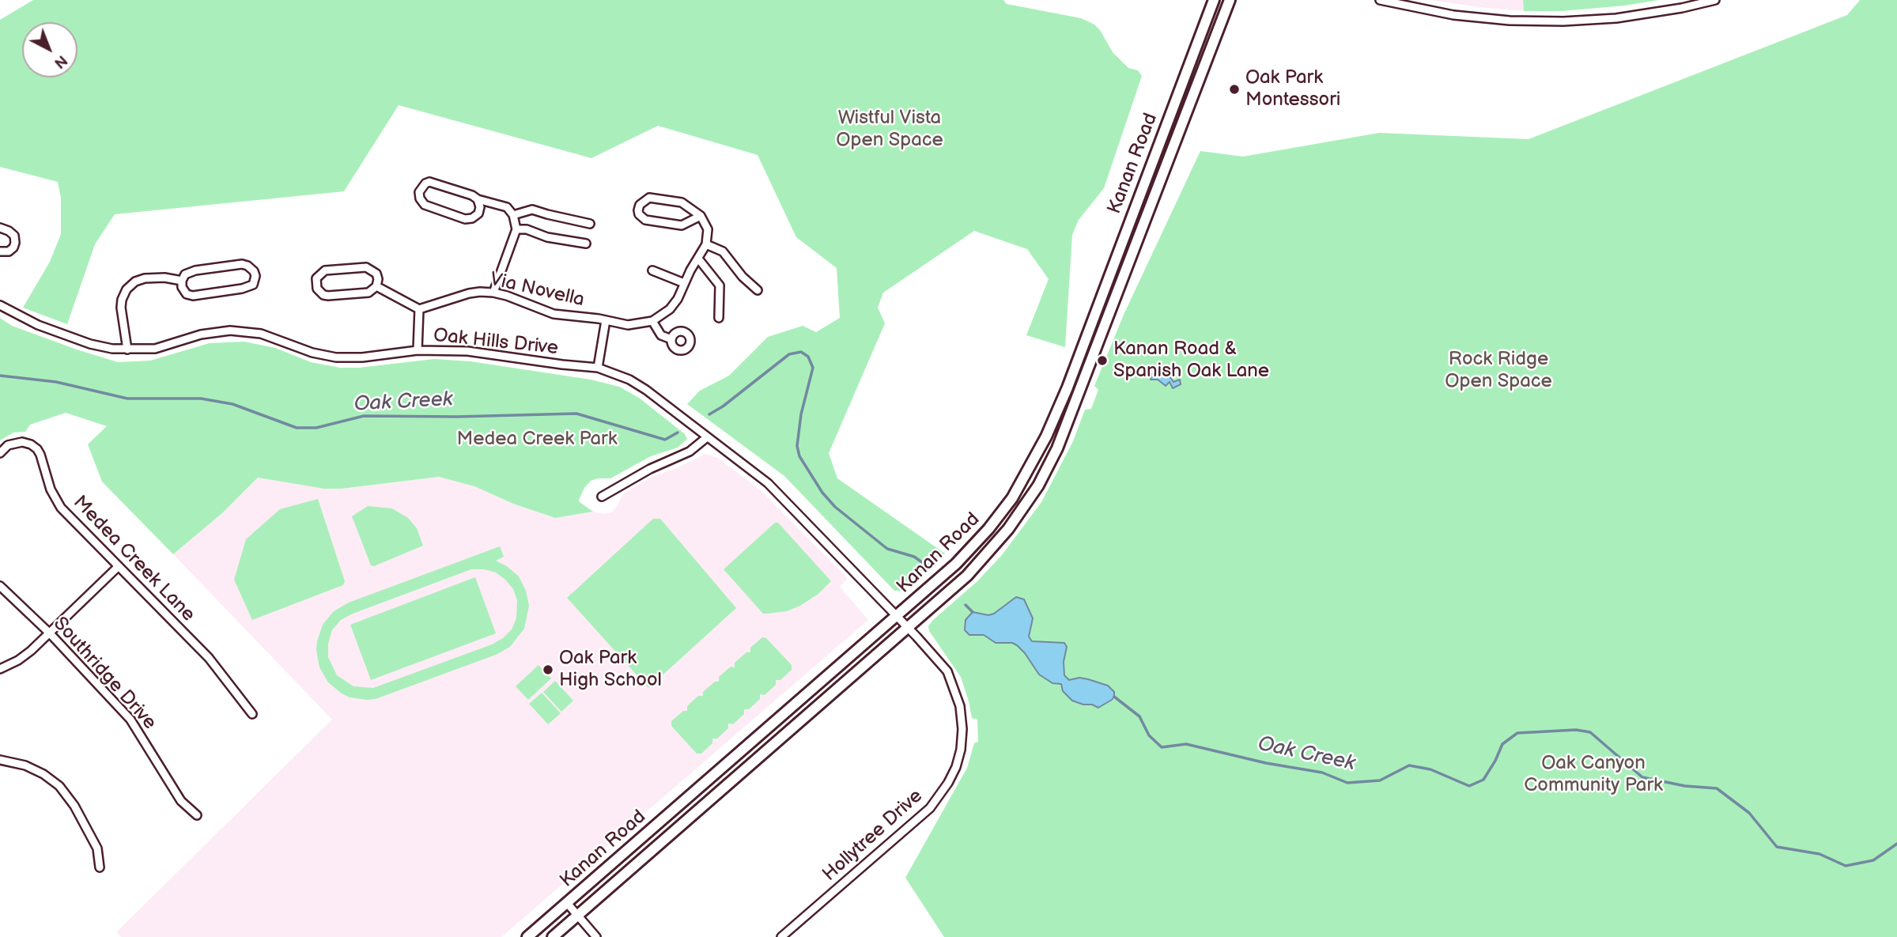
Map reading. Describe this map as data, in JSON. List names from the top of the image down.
{
  "streets": {
    "main road": ["Kanan Road"],
    "street": [
      "Via Novella",
      "Oak Hills Drive",
      "Medea Creek Lane",
      "Southridge Drive",
      "Hollytree Drive"
    ]
  },
  "crossings": [
    ["Kanan Road", "Oak Hills Drive"],
    ["Kanan Road", "Hollytree Drive"],
    ["Oak Hills Drive", "Hollytree Drive"]
  ],
  "water": ["Oak Creek"],
  "parks": [
    "Wistful Vista Open Space",
    "Rock Ridge Open Space",
    "Medea Creek Park",
    "Oak Canyon Community Park"
  ],
  "places": ["Oak Park Montessori", "Kanan Road & Spanish Oak Lane", "Oak Park High School"],
  "north": "bottom right"
}
